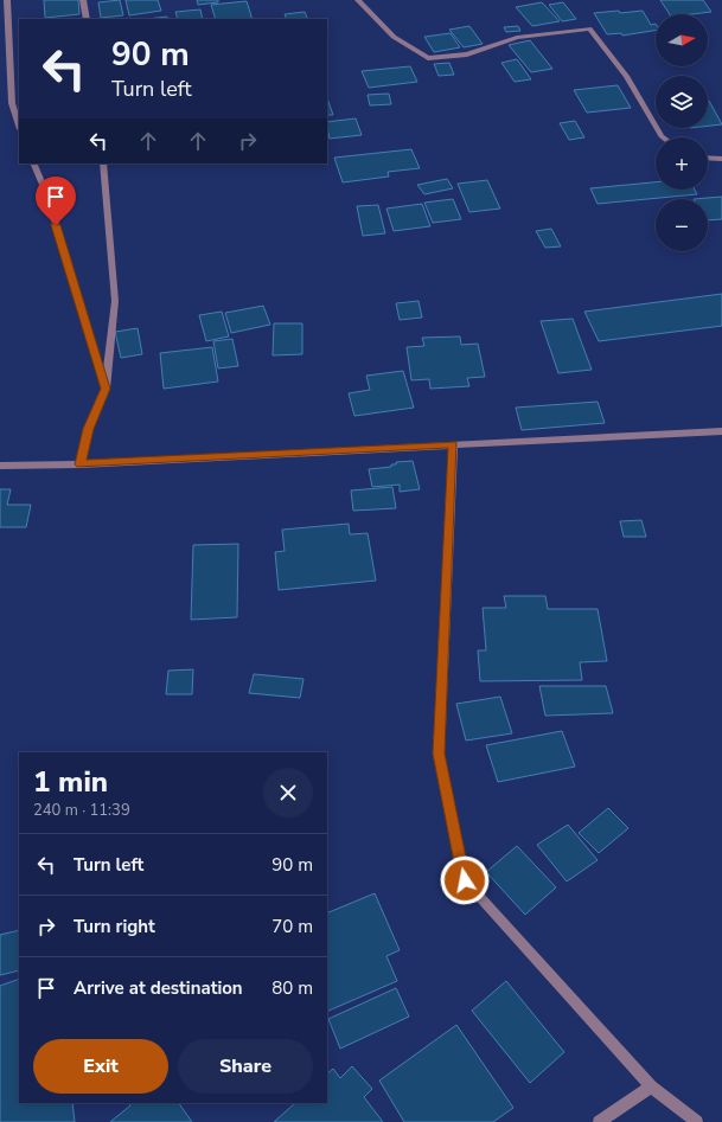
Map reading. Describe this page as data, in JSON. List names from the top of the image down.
{
  "north": "right",
  "page": {
    "map_buttons": ["+", "−"],
    "turn": ["90 m", "Turn left"],
    "heading": ["1 min", "240 m · 11:39"],
    "list": [
      {
        "name": "Turn left",
        "value": "90 m"
      },
      {
        "name": "Turn right",
        "value": "70 m"
      },
      {
        "name": "Arrive at destination",
        "value": "80 m"
      }
    ],
    "buttons": ["Exit", "Share"]
  }
}
